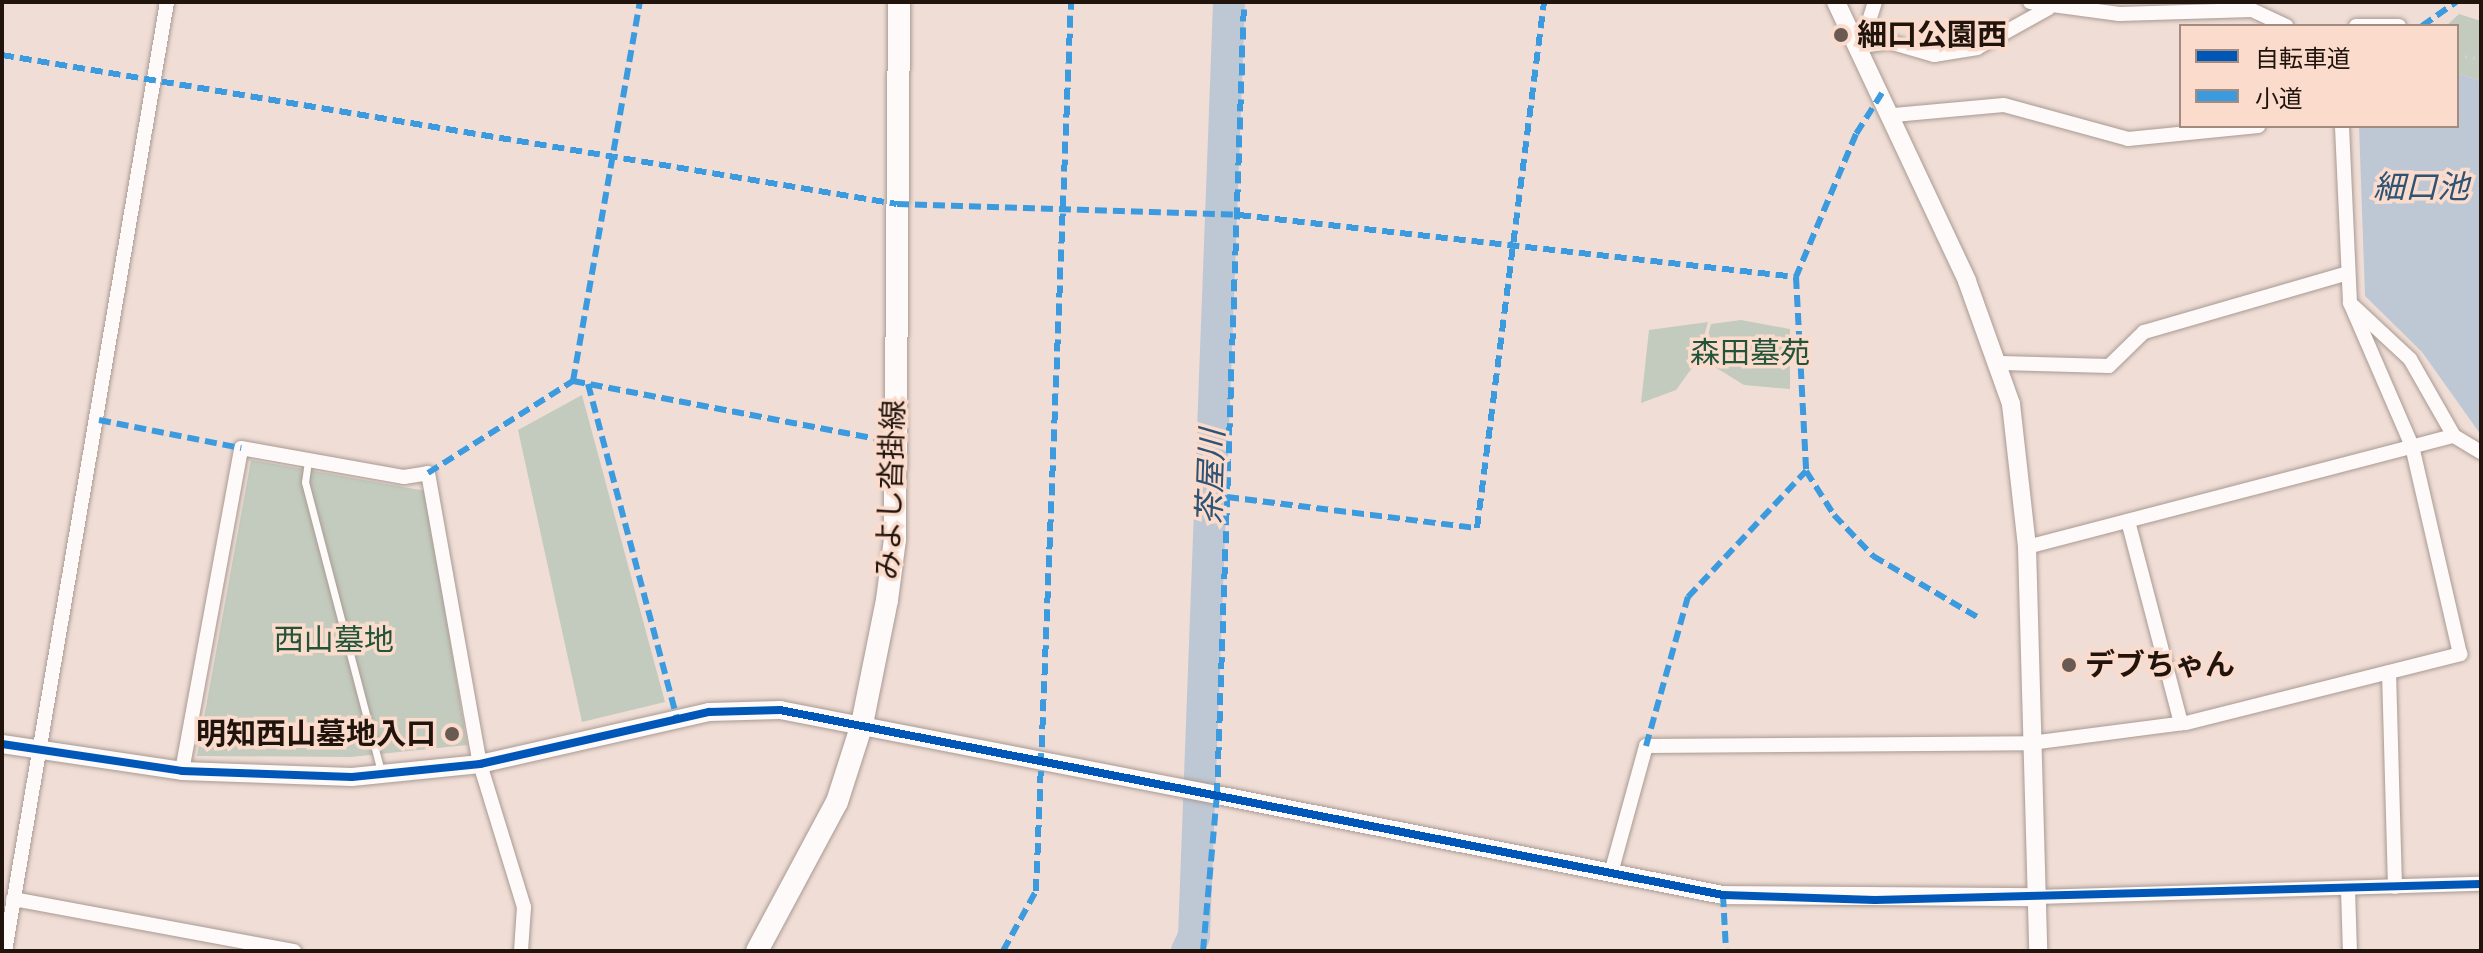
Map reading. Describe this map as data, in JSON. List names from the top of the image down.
{
  "streets": {
    "main road": ["みよし沓掛線"]
  },
  "water": ["細口池", "茶屋川"],
  "parks": ["森田墓苑", "西山墓地"],
  "places": ["細口公園西", "デブちゃん", "明知西山墓地入口"],
  "legend": ["自転車道", "小道"]
}
